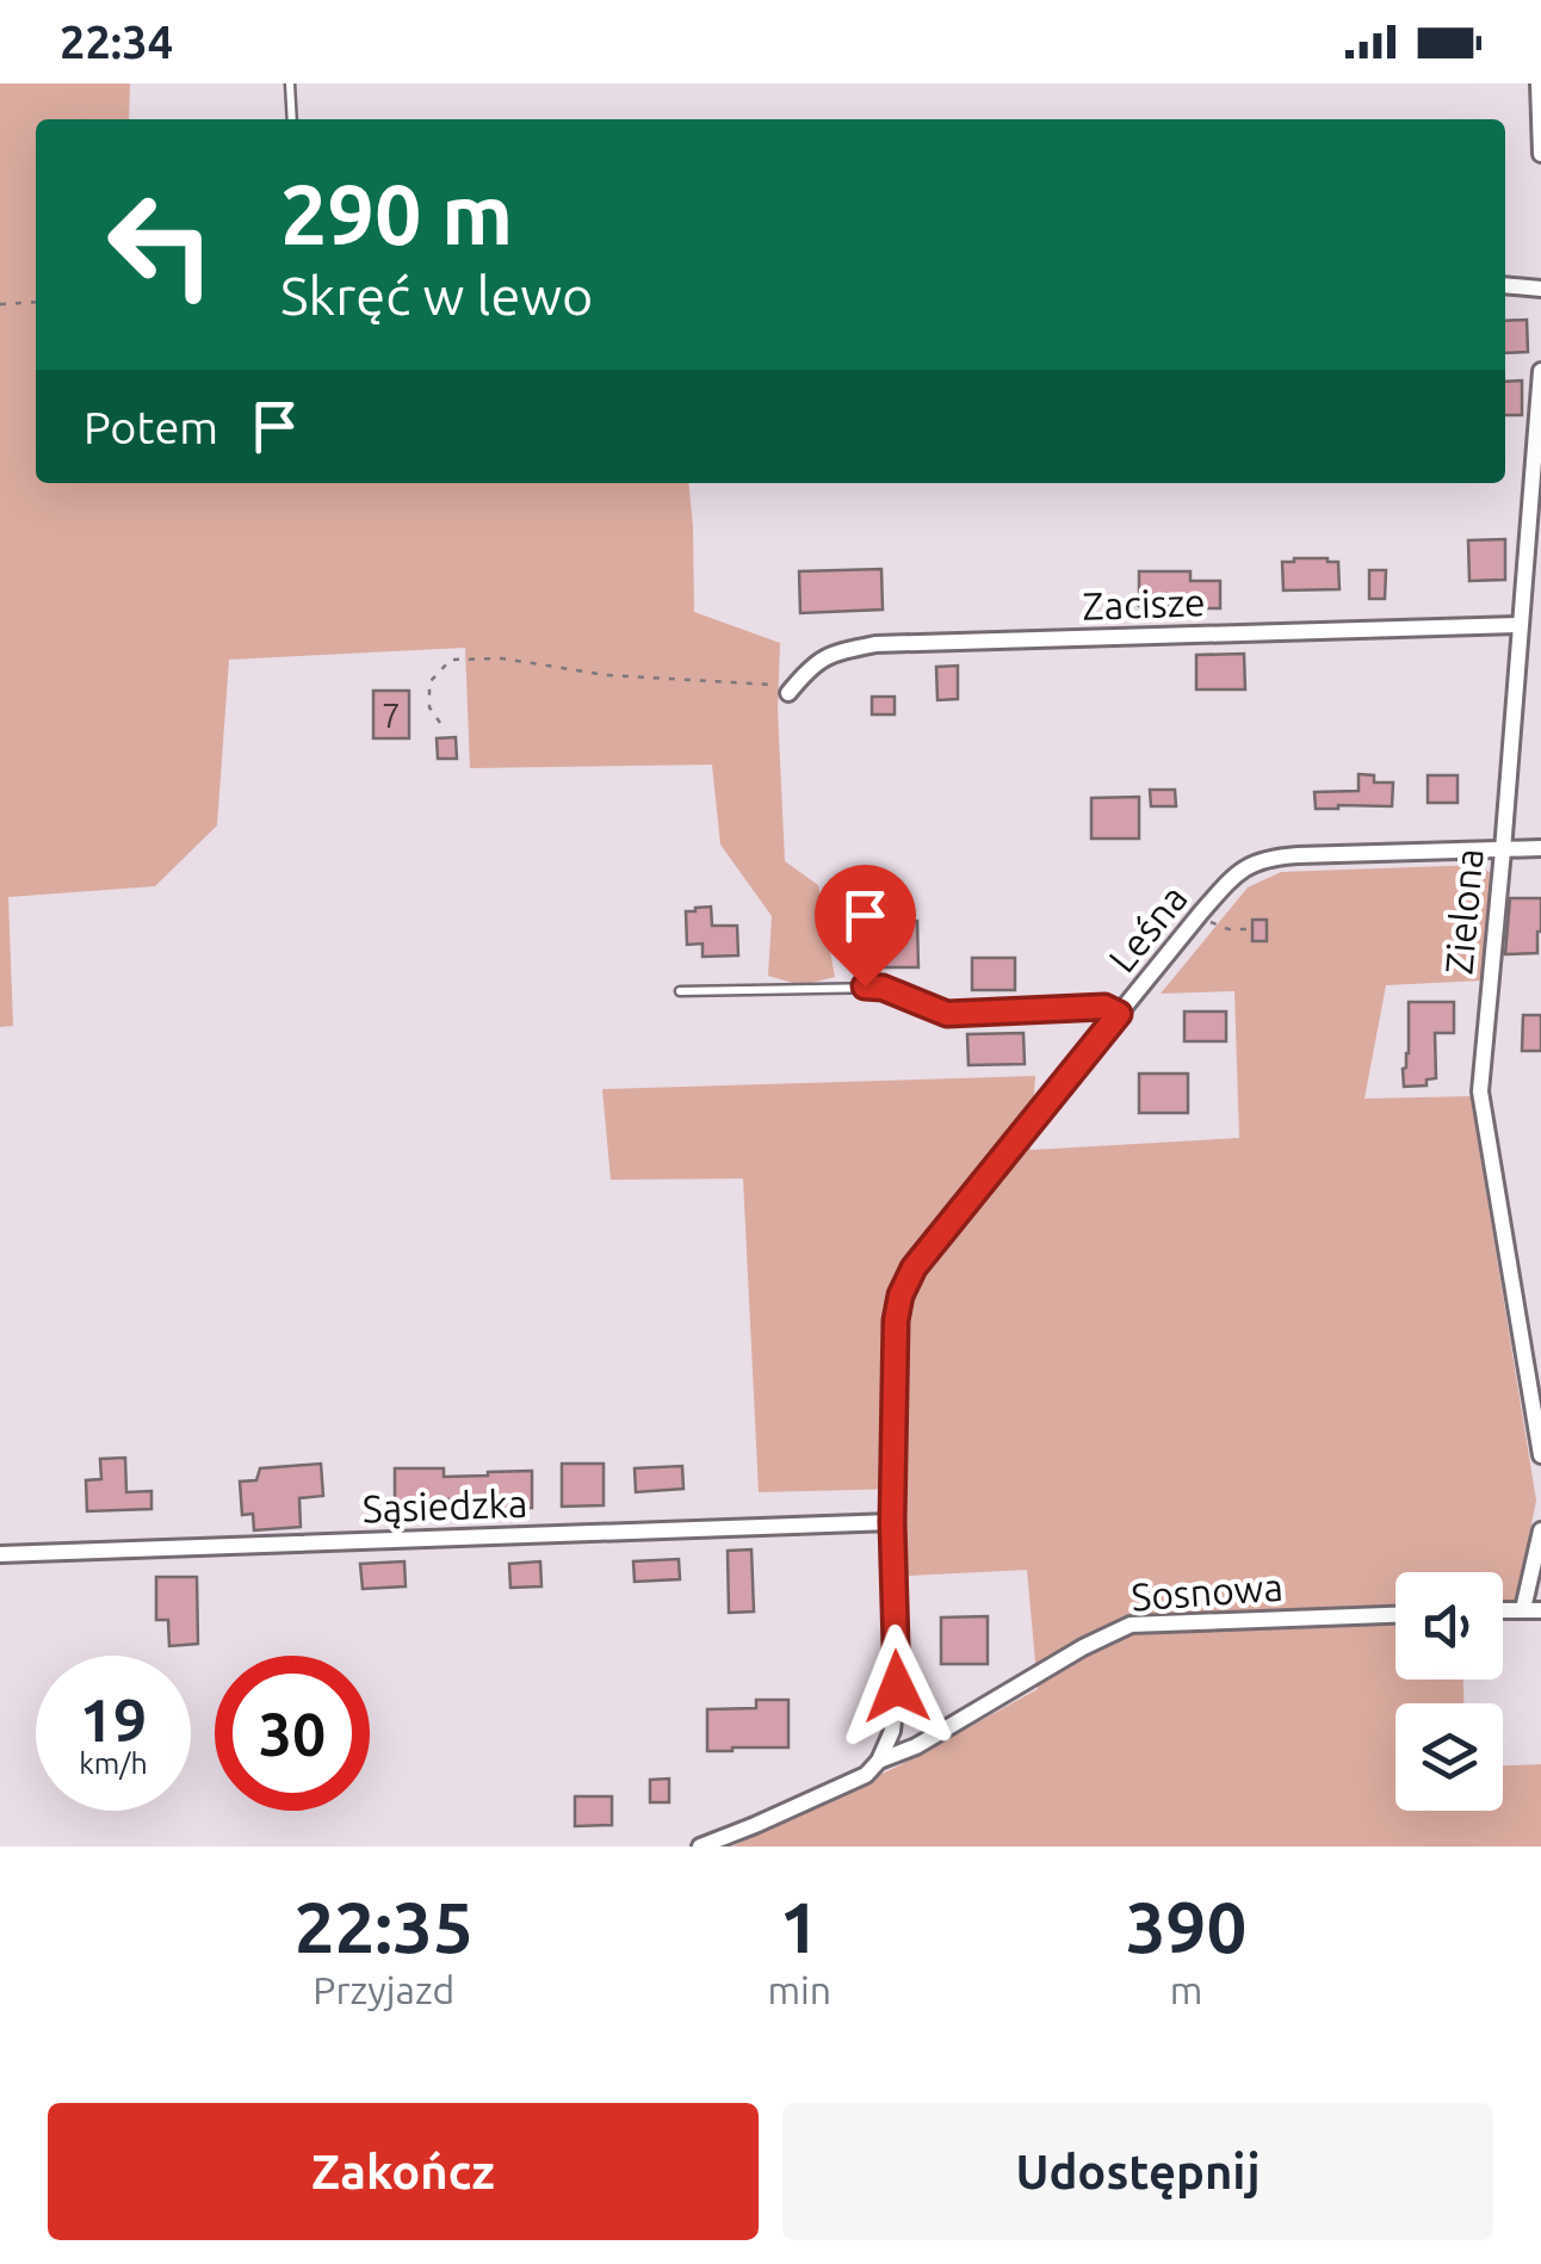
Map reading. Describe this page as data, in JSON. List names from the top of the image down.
{
  "streets": {
    "street": [
      "Zacisze",
      "Zielona",
      "Leśna",
      "Sąsiedzka",
      "Sosnowa"
    ]
  },
  "crossings": [
    ["Zacisze", "Zielona"],
    ["Zielona", "Leśna"],
    ["Leśna", "Sąsiedzka"],
    ["Leśna", "Sosnowa"]
  ],
  "house_numbers": ["7"],
  "page": {
    "status": "22:34",
    "turn": ["290 m", "Skręć w lewo"],
    "then": "Potem",
    "speed": "19 km/h",
    "limit": "30",
    "eta": [
      "22:35",
      "Przyjazd",
      "1",
      "min",
      "390",
      "m"
    ],
    "buttons": ["Zakończ", "Udostępnij"]
  }
}
